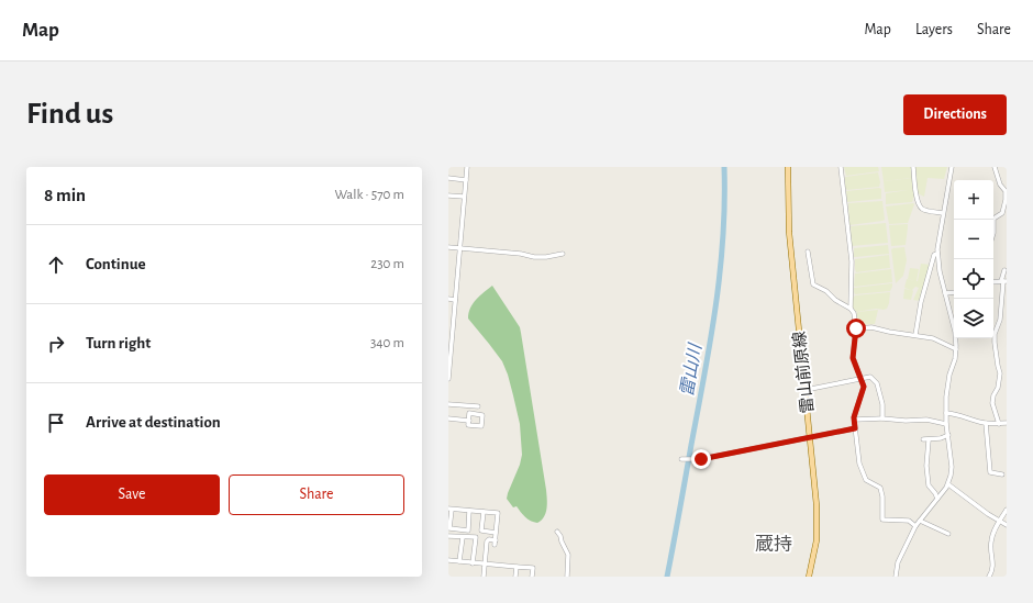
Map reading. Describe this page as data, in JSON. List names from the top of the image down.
{
  "streets": {
    "main road": ["雷山前原線"]
  },
  "districts": ["蔵持"],
  "water": ["雷山川"],
  "page": {
    "header": "Map",
    "nav": ["Map", "Layers", "Share"],
    "buttons": [
      "Directions",
      ["Save", "Share"]
    ],
    "title": "Find us",
    "heading": ["8 min", "Walk · 570 m"],
    "map_buttons": ["+", "−"],
    "list": [
      ["Continue", "230 m"],
      ["Turn right", "340 m"],
      "Arrive at destination"
    ]
  }
}
